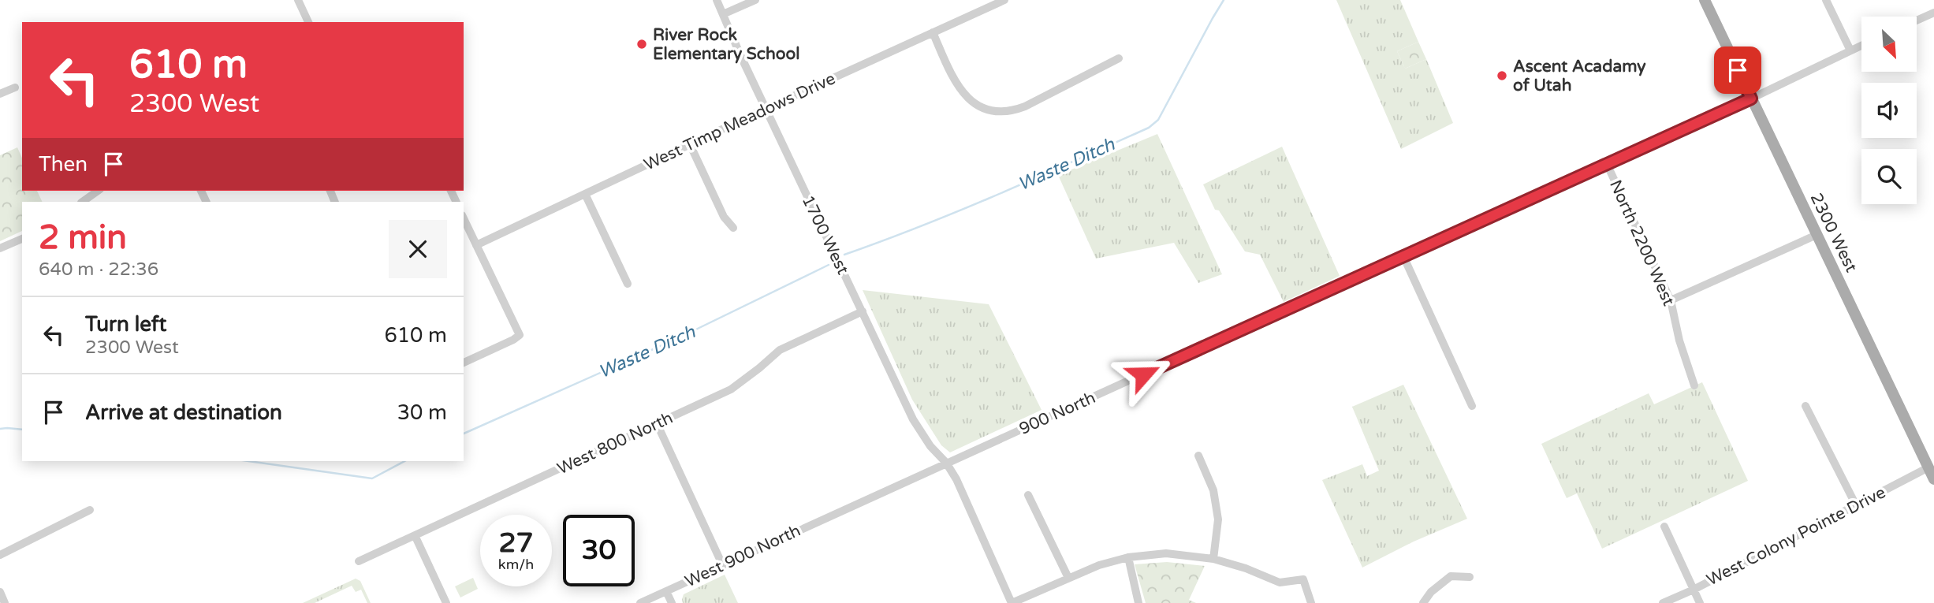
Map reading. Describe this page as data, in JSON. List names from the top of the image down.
{
  "streets": {
    "main road": ["2300 West"],
    "street": [
      "West Timp Meadows Drive",
      "1700 West",
      "North 2200 West",
      "900 North",
      "West 800 North",
      "West Colony Pointe Drive",
      "West 900 North"
    ]
  },
  "crossings": [
    ["West Timp Meadows Drive", "1700 West"],
    ["2300 West", "900 North"],
    ["2300 West", "West Colony Pointe Drive"],
    ["1700 West", "900 North"],
    ["1700 West", "West 800 North"],
    ["North 2200 West", "900 North"],
    ["900 North", "West 900 North"]
  ],
  "water": ["Waste Ditch"],
  "places": ["River Rock Elementary School", "Ascent Acadamy of Utah"],
  "north": "bottom right",
  "page": {
    "turn": ["610 m", "2300 West"],
    "then": "Then",
    "heading": ["2 min", "640 m · 22:36"],
    "list": [
      {
        "name": "Turn left",
        "note": "2300 West",
        "value": "610 m"
      },
      {
        "name": "Arrive at destination",
        "value": "30 m"
      }
    ],
    "speed": "27 km/h",
    "limit": "30"
  }
}
